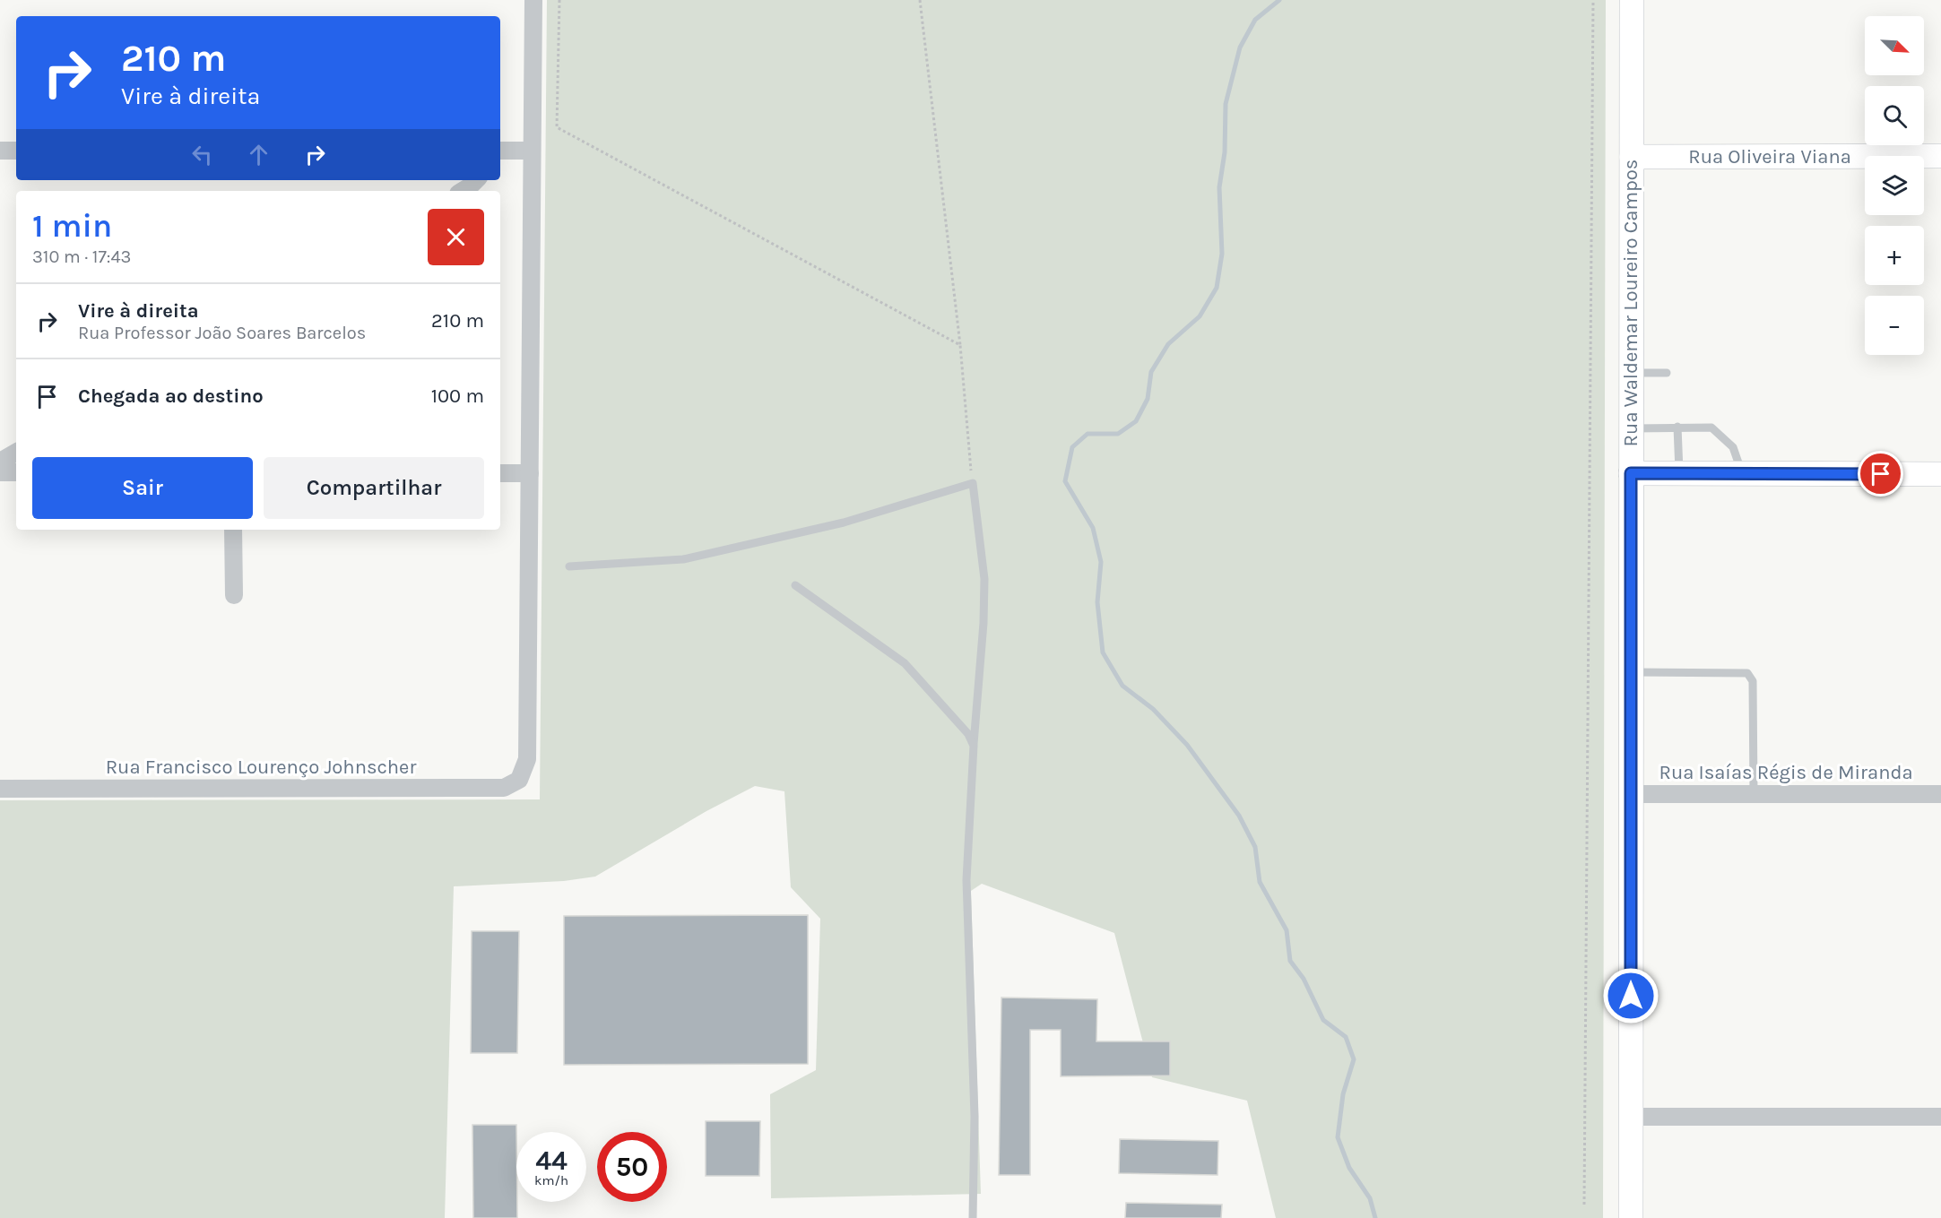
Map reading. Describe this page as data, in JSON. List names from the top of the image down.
{
  "streets": {
    "main road": ["Rua Oliveira Viana", "Rua Waldemar Loureiro Campos"],
    "street": ["Rua Francisco Lourenço Johnscher", "Rua Isaías Régis de Miranda"]
  },
  "crossings": [
    ["Rua Oliveira Viana", "Rua Waldemar Loureiro Campos"],
    ["Rua Waldemar Loureiro Campos", "Rua Isaías Régis de Miranda"]
  ],
  "north": "bottom right",
  "page": {
    "map_buttons": ["+", "−"],
    "turn": ["210 m", "Vire à direita"],
    "heading": ["1 min", "310 m · 17:43"],
    "list": [
      {
        "name": "Vire à direita",
        "note": "Rua Professor João Soares Barcelos",
        "value": "210 m"
      },
      {
        "name": "Chegada ao destino",
        "value": "100 m"
      }
    ],
    "buttons": ["Sair", "Compartilhar"],
    "speed": "44 km/h",
    "limit": "50"
  }
}
